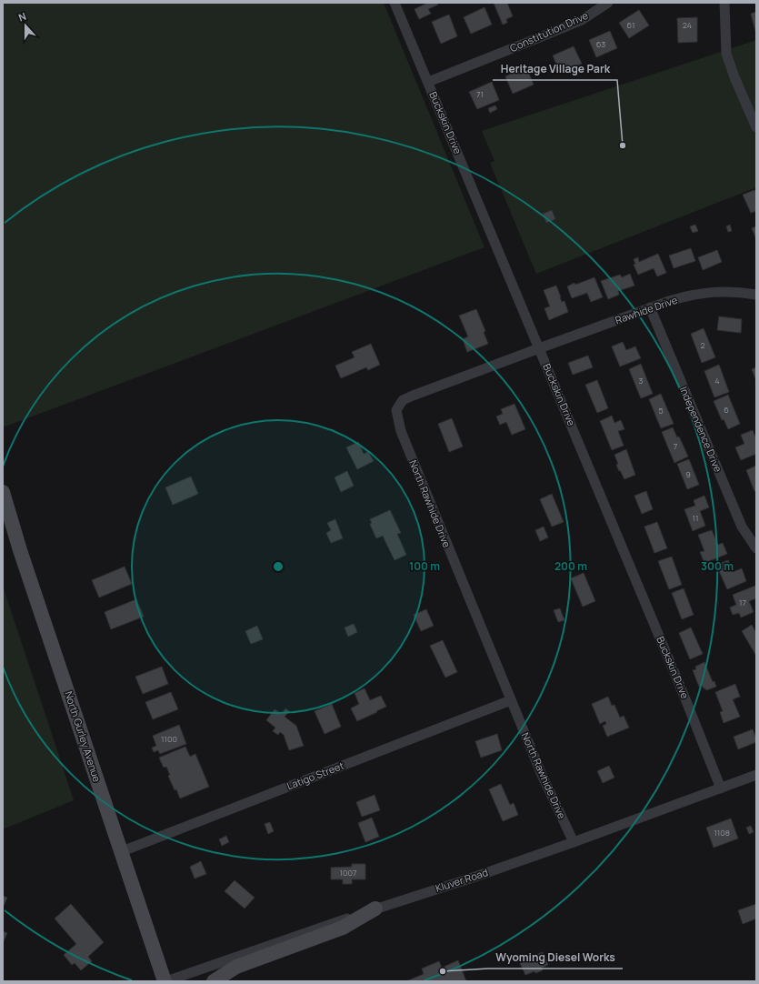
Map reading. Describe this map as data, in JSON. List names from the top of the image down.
{
  "streets": {
    "street": [
      "Constitution Drive",
      "Buckskin Drive",
      "Rawhide Drive",
      "Independence Drive",
      "North Rawhide Drive",
      "North Gurley Avenue",
      "Latigo Street",
      "Kluver Road"
    ]
  },
  "crossings": [
    ["Constitution Drive", "Buckskin Drive"],
    ["Buckskin Drive", "Rawhide Drive"],
    ["Buckskin Drive", "North Rawhide Drive"],
    ["Buckskin Drive", "Kluver Road"],
    ["Rawhide Drive", "Independence Drive"],
    ["Rawhide Drive", "North Rawhide Drive"],
    ["North Rawhide Drive", "Latigo Street"],
    ["North Rawhide Drive", "Kluver Road"],
    ["North Gurley Avenue", "Latigo Street"],
    ["North Gurley Avenue", "Kluver Road"]
  ],
  "places": ["Heritage Village Park", "Wyoming Diesel Works"],
  "house_numbers": [
    "61",
    "24",
    "63",
    "71",
    "2",
    "3",
    "4",
    "6",
    "5",
    "7",
    "9",
    "11",
    "17",
    "1100",
    "1108",
    "1007"
  ],
  "north": "top",
  "rings": ["100 m", "200 m", "300 m"]
}
